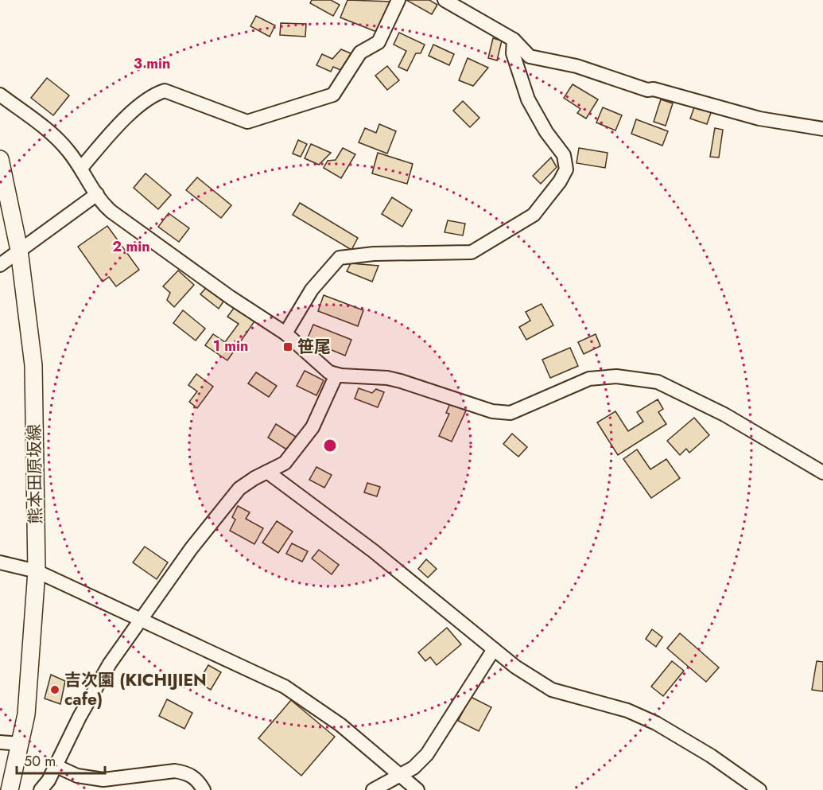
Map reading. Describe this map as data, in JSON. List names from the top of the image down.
{
  "streets": {
    "main road": ["熊本田原坂線"]
  },
  "places": {
    "transit": ["笹尾"],
    "other": ["吉次園 (KICHIJIEN cafe)"]
  },
  "scale_bar": "50 m",
  "rings": ["3 min", "2 min", "1 min"]
}
